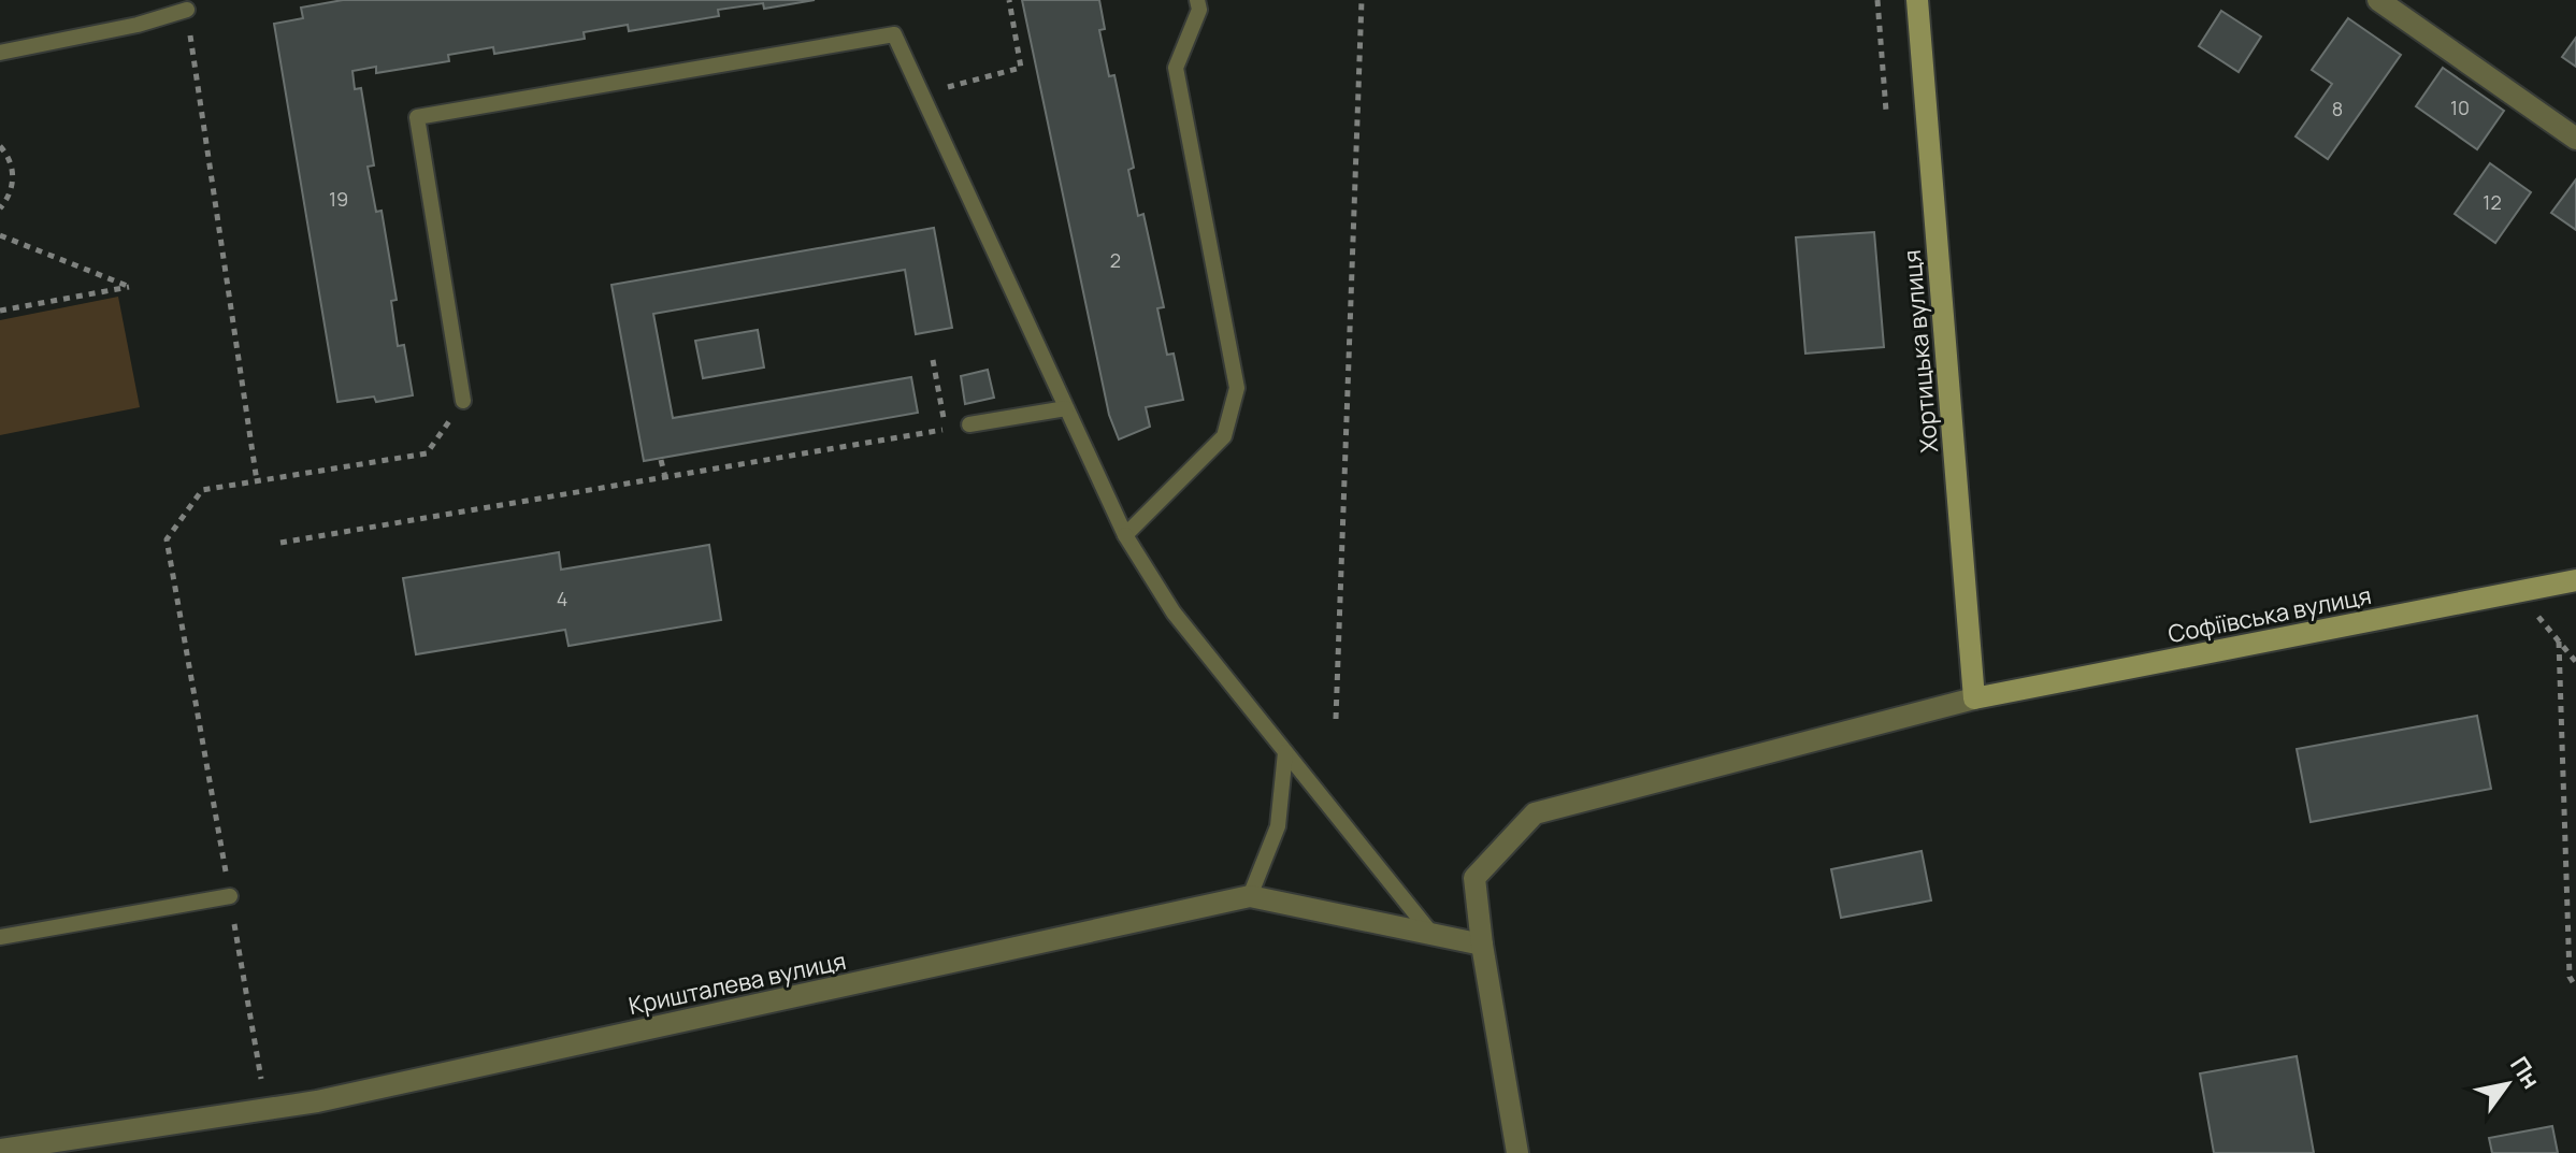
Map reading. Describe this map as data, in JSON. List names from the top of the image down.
{
  "streets": {
    "street": ["Хортицька вулиця", "Софіївська вулиця", "Кришталева вулиця"]
  },
  "crossings": [
    ["Хортицька вулиця", "Софіївська вулиця"]
  ],
  "house_numbers": [
    "10",
    "8",
    "19",
    "12",
    "2",
    "4"
  ],
  "north": "top right"
}
